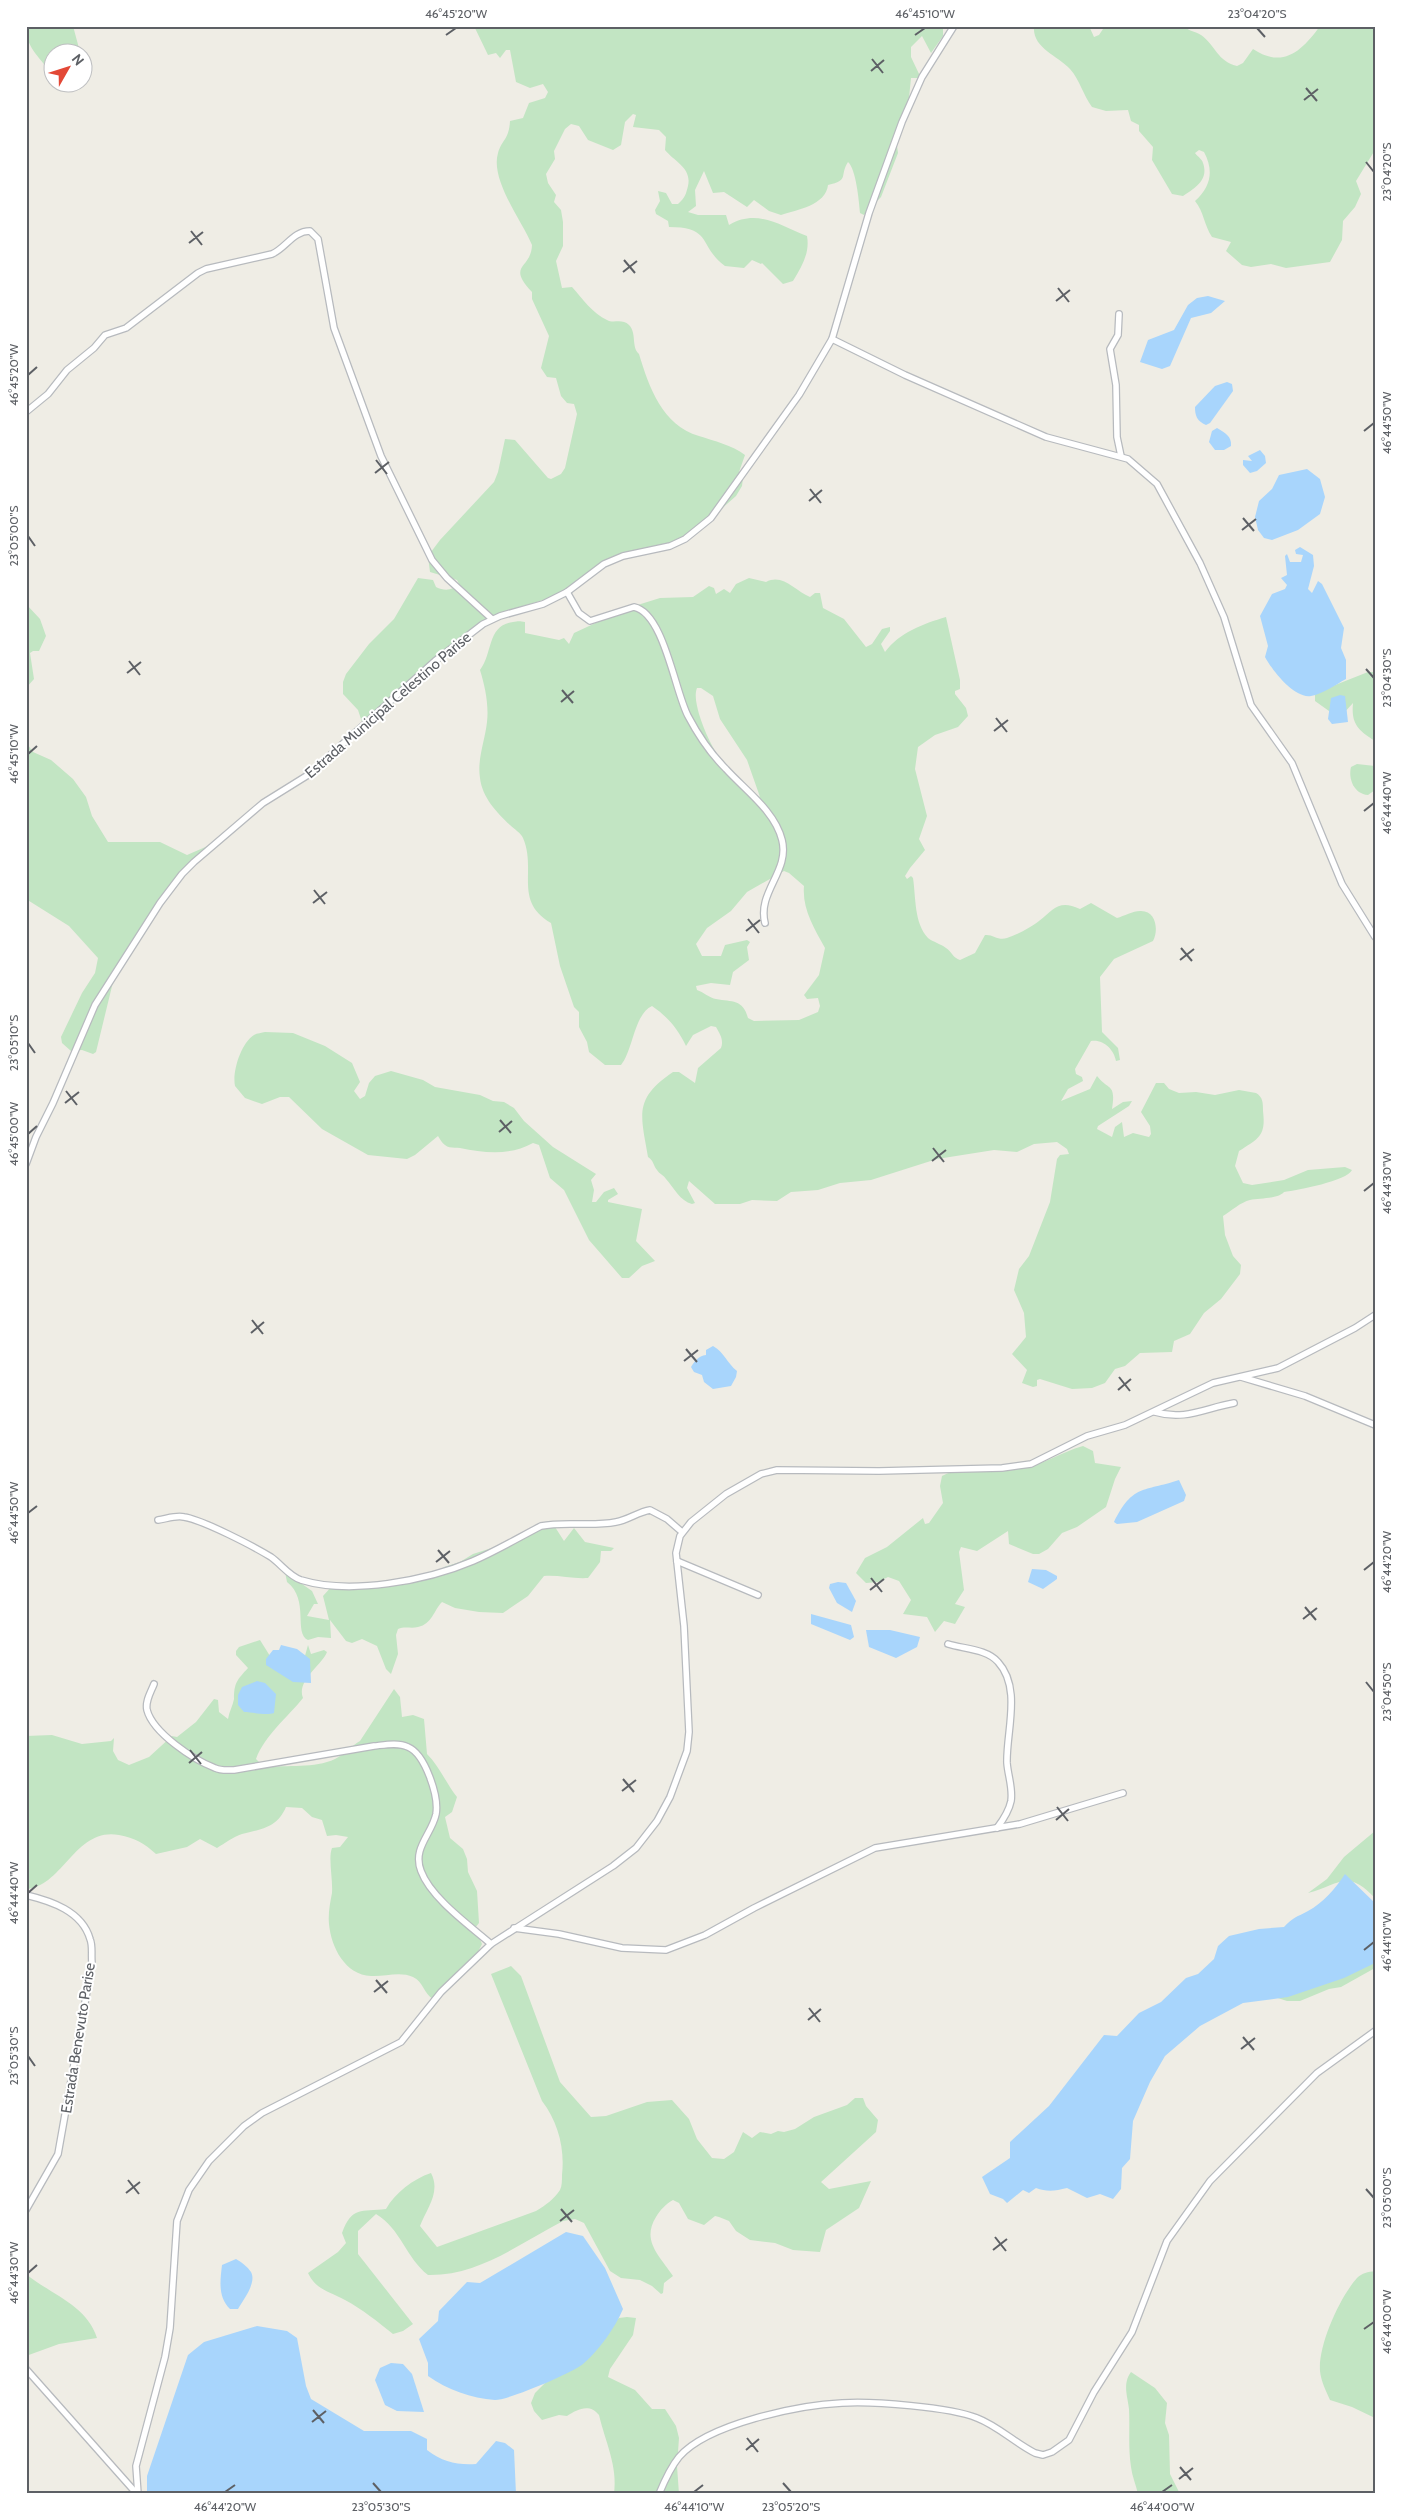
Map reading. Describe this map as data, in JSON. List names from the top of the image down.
{
  "streets": {
    "street": ["Estrada Municipal Celestino Parise", "Estrada Benevuto Parise"]
  },
  "north": "top right",
  "coordinates": [
    "46°45'20\"W",
    "46°45'10\"W",
    "23°04'20\"S",
    "46°44'50\"W",
    "23°05'00\"S",
    "23°04'30\"S",
    "46°44'40\"W",
    "23°05'10\"S",
    "46°45'00\"W",
    "46°44'30\"W",
    "46°44'20\"W",
    "23°04'50\"S",
    "46°44'10\"W",
    "23°05'30\"S",
    "46°44'00\"W",
    "23°05'20\"S"
  ]
}
